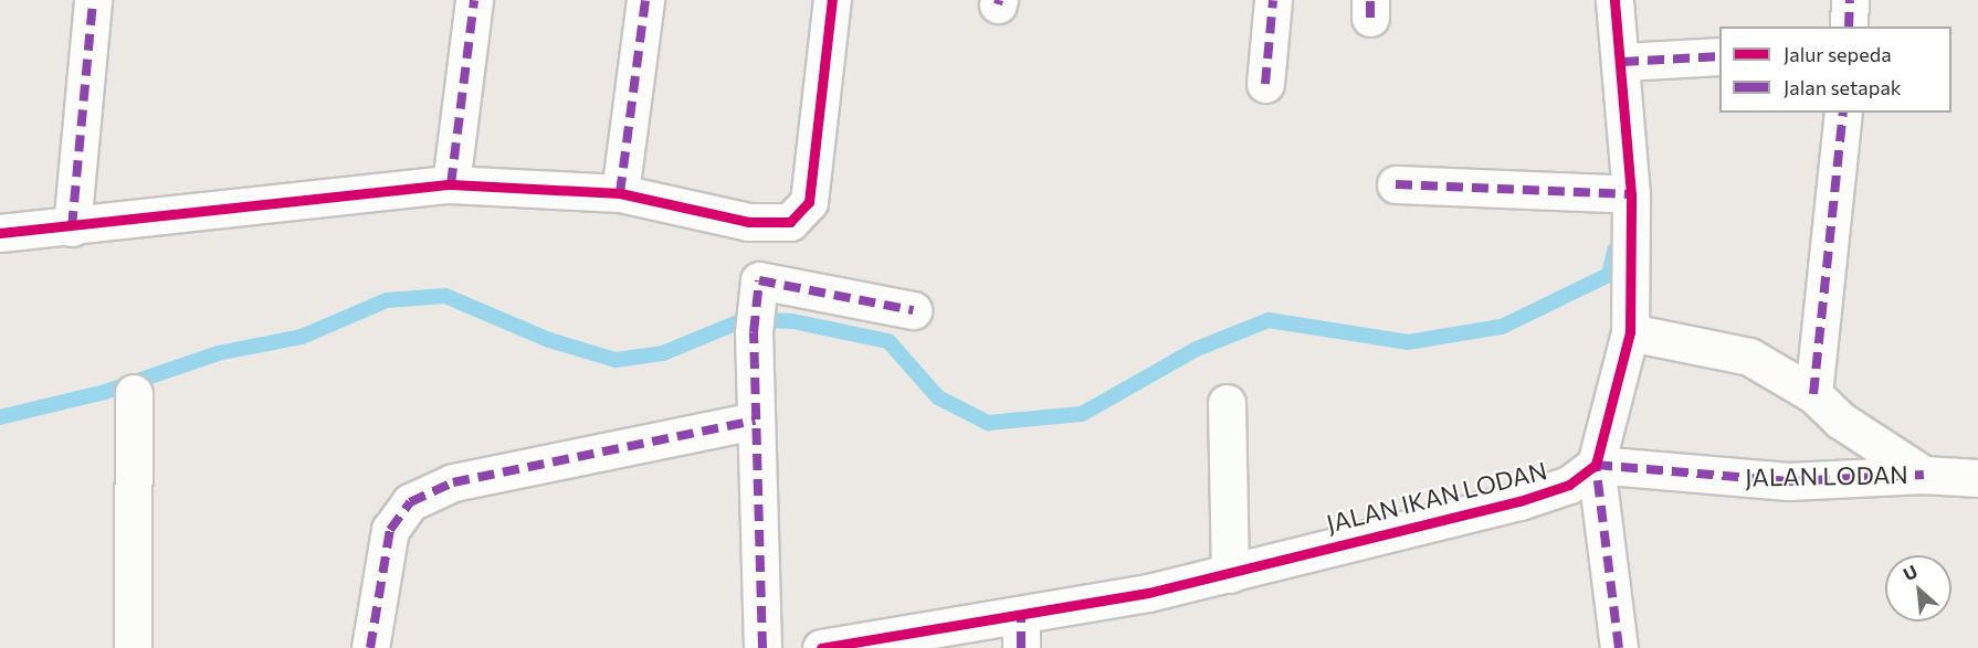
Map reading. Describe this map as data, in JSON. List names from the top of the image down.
{
  "streets": {
    "street": ["JALAN LODAN", "JALAN IKAN LODAN"]
  },
  "crossings": [
    ["JALAN LODAN", "JALAN IKAN LODAN"]
  ],
  "legend": ["Jalur sepeda", "Jalan setapak"],
  "north": "top left"
}
